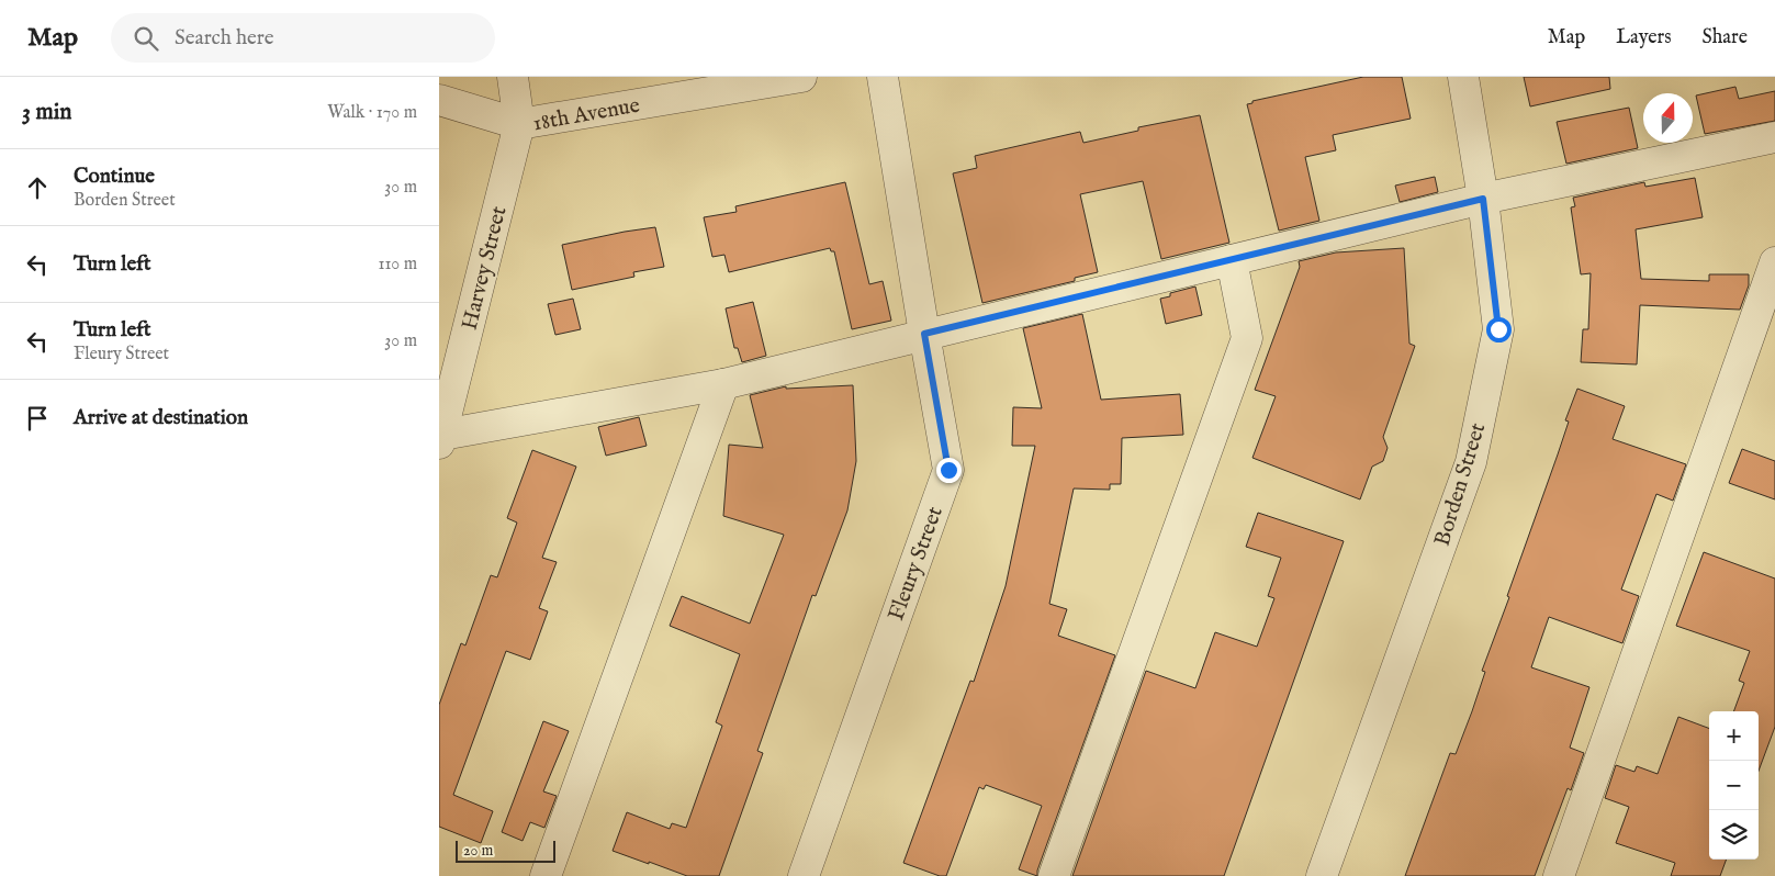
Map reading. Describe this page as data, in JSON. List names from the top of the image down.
{
  "streets": {
    "street": [
      "18th Avenue",
      "Harvey Street",
      "Borden Street",
      "Fleury Street"
    ]
  },
  "crossings": [
    ["18th Avenue", "Harvey Street"]
  ],
  "scale_bar": "20 m",
  "north": "top",
  "page": {
    "header": "Map",
    "search": "Search here",
    "nav": ["Map", "Layers", "Share"],
    "heading": ["3 min", "Walk · 170 m"],
    "list": [
      ["Continue", "Borden Street", "30 m"],
      ["Turn left", "110 m"],
      ["Turn left", "Fleury Street", "30 m"],
      "Arrive at destination"
    ],
    "map_buttons": ["+", "−"],
    "scale": "20 m"
  }
}
